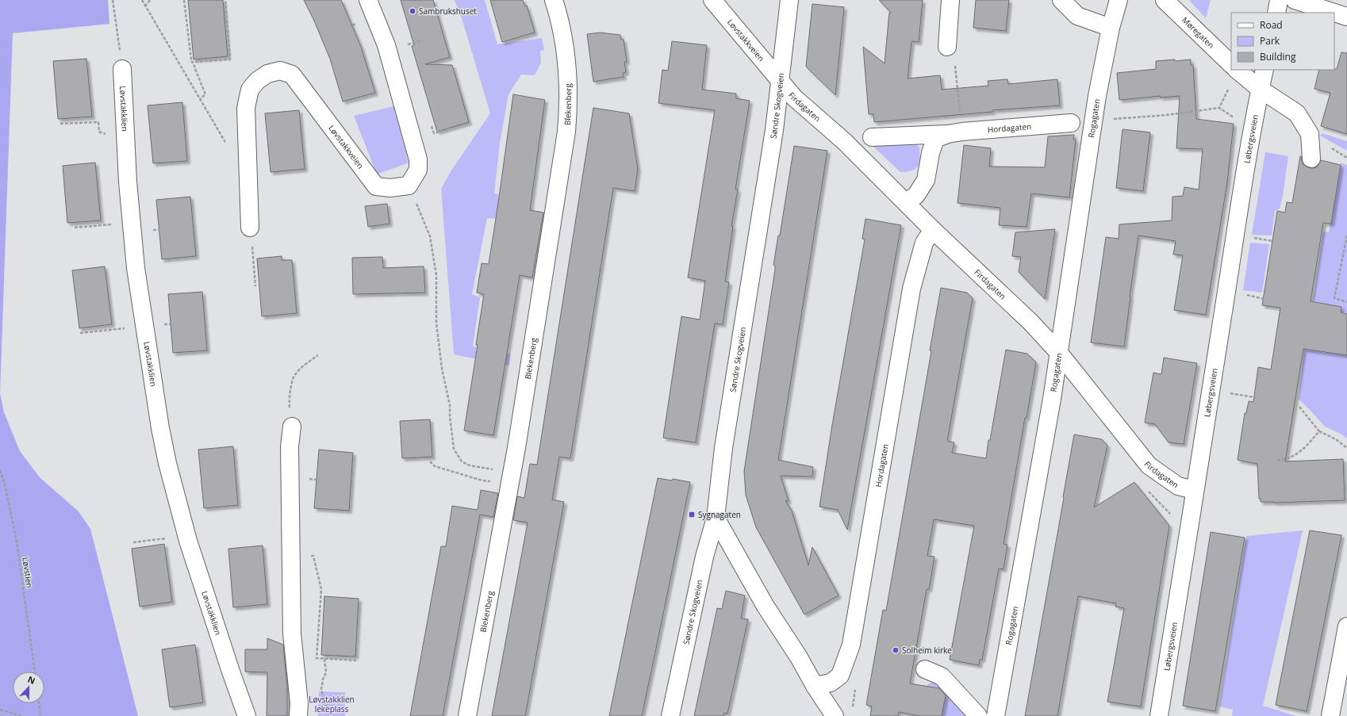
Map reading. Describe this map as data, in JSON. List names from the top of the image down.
{
  "streets": {
    "street": [
      "Møregaten",
      "Løvstakkveien",
      "Blekenberg",
      "Søndre Skogveien",
      "Firdagaten",
      "Løvstakklien",
      "Rogagaten",
      "Hordagaten",
      "Løbergsveien"
    ],
    "path": ["Løvstien"]
  },
  "crossings": [
    ["Løvstakkveien", "Søndre Skogveien"],
    ["Løvstakkveien", "Firdagaten"],
    ["Søndre Skogveien", "Firdagaten"],
    ["Firdagaten", "Rogagaten"],
    ["Firdagaten", "Hordagaten"],
    ["Firdagaten", "Løbergsveien"]
  ],
  "parks": ["Løvstakklien lekeplass"],
  "places": {
    "other": ["Sambrukshuset", "Solheim kirke"],
    "transit": ["Sygnagaten"]
  },
  "legend": ["Road", "Park", "Building"],
  "north": "top"
}
